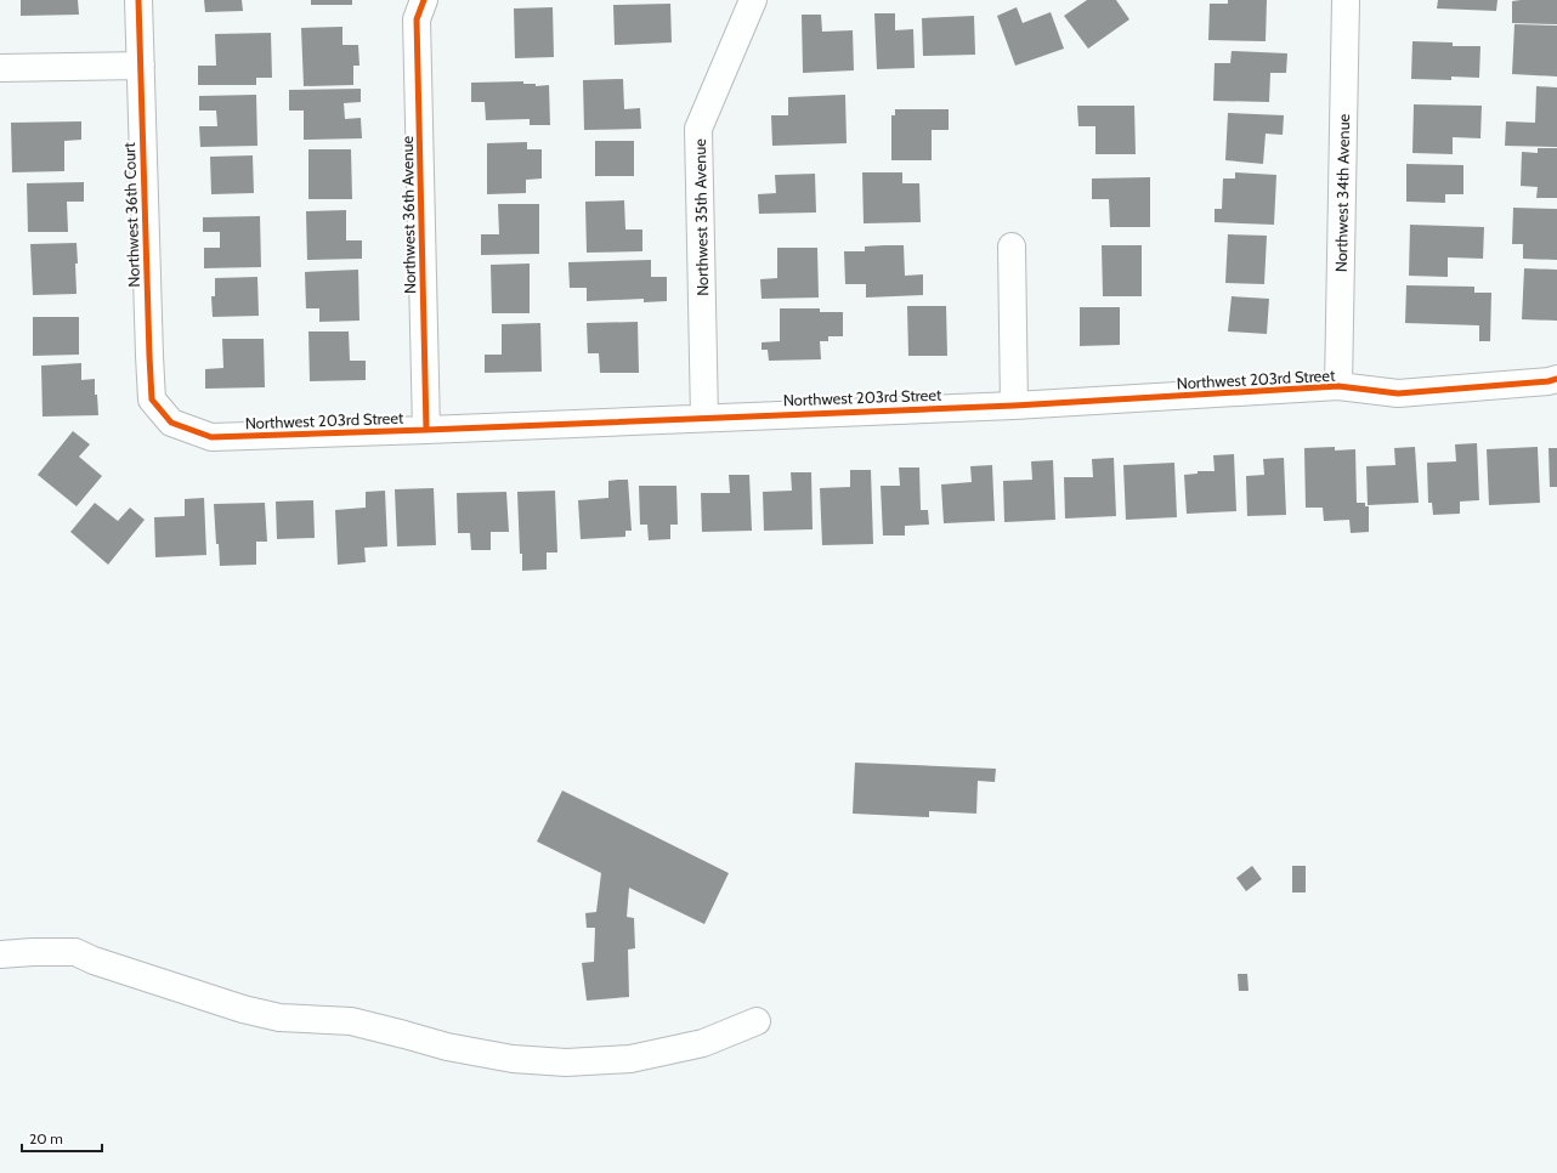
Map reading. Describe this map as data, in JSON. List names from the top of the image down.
{
  "streets": {
    "street": [
      "Northwest 34th Avenue",
      "Northwest 36th Court",
      "Northwest 36th Avenue",
      "Northwest 35th Avenue",
      "Northwest 203rd Street"
    ]
  },
  "crossings": [
    ["Northwest 34th Avenue", "Northwest 203rd Street"],
    ["Northwest 36th Court", "Northwest 203rd Street"],
    ["Northwest 36th Avenue", "Northwest 203rd Street"],
    ["Northwest 35th Avenue", "Northwest 203rd Street"]
  ],
  "scale_bar": "20 m"
}
